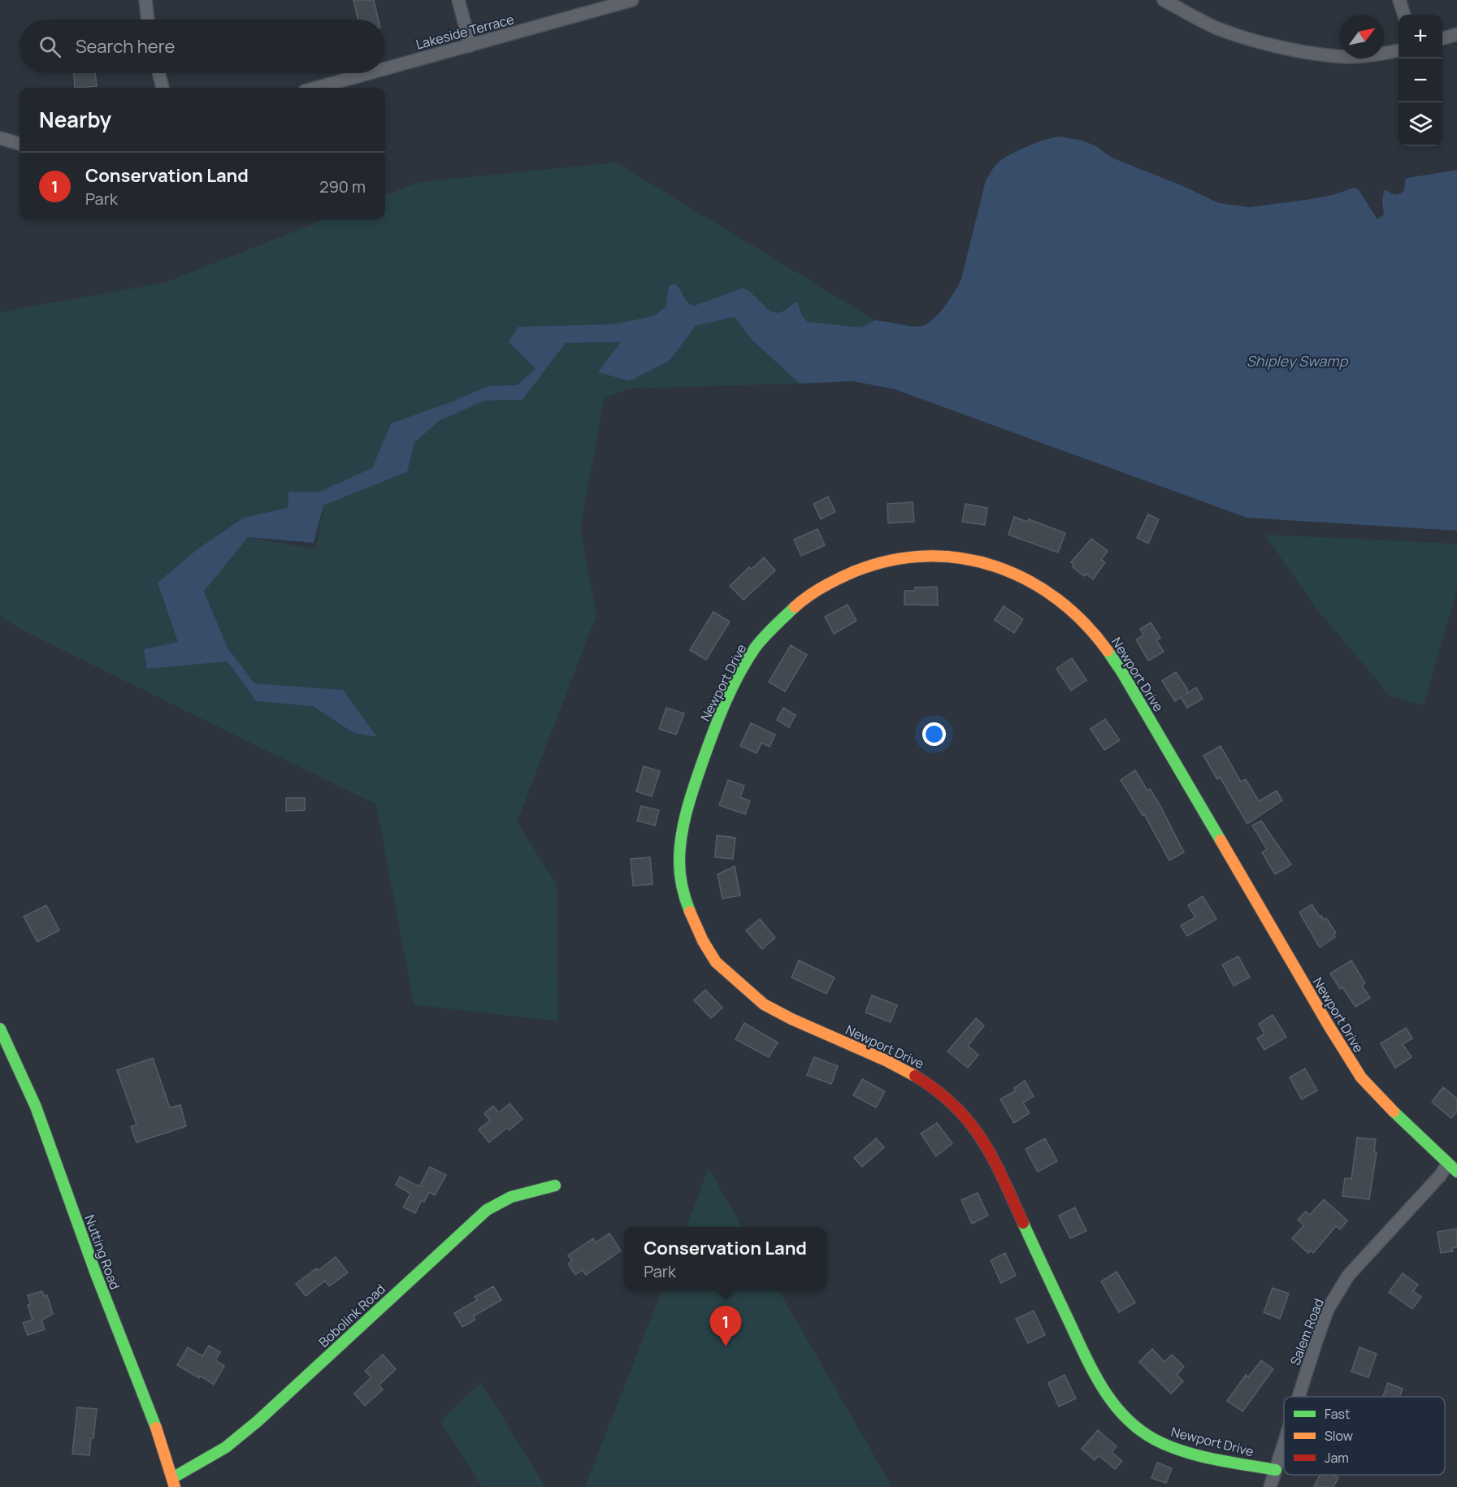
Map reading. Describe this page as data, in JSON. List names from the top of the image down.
{
  "streets": {
    "street": [
      "Lakeside Terrace",
      "Newport Drive",
      "Nutting Road",
      "Bobolink Road",
      "Salem Road"
    ]
  },
  "crossings": [
    ["Newport Drive", "Salem Road"],
    ["Nutting Road", "Bobolink Road"]
  ],
  "water": ["Shipley Swamp"],
  "legend": ["Fast", "Slow", "Jam"],
  "north": "top right",
  "page": {
    "map_buttons": ["+", "−"],
    "search": "Search here",
    "heading": "Nearby",
    "list": [
      {
        "mark": "1",
        "name": "Conservation Land",
        "note": "Park",
        "value": "290 m"
      }
    ],
    "popup": ["Conservation Land", "Park"],
    "pins": "1"
  }
}
